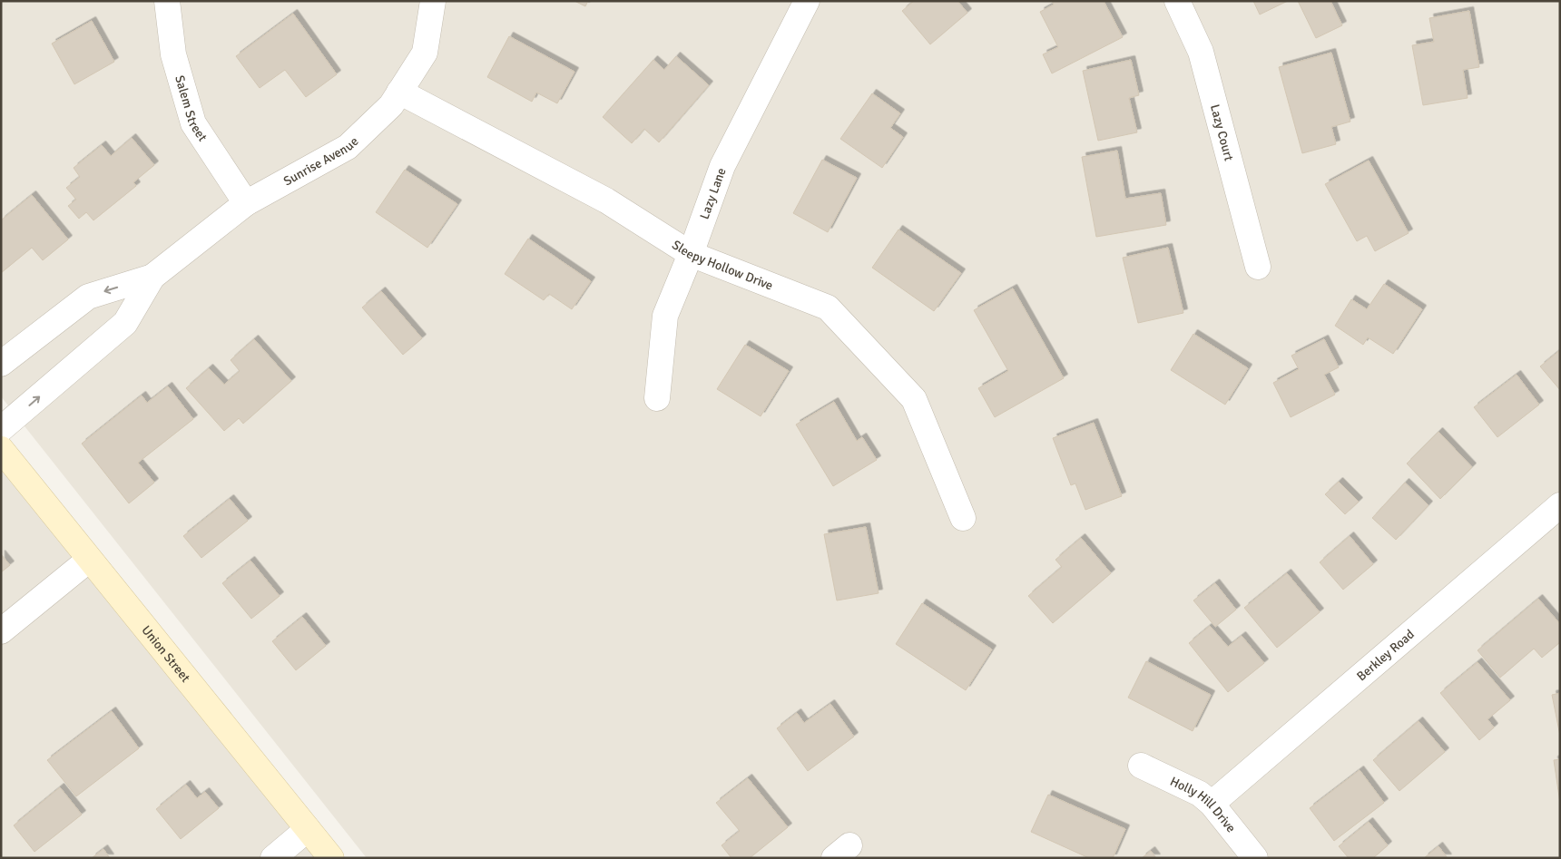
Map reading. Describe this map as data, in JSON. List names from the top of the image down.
{
  "streets": {
    "main road": ["Union Street"],
    "street": [
      "Salem Street",
      "Lazy Court",
      "Sunrise Avenue",
      "Lazy Lane",
      "Sleepy Hollow Drive",
      "Berkley Road",
      "Holly Hill Drive"
    ]
  },
  "crossings": [
    ["Salem Street", "Sunrise Avenue"],
    ["Sunrise Avenue", "Sleepy Hollow Drive"],
    ["Lazy Lane", "Sleepy Hollow Drive"],
    ["Berkley Road", "Holly Hill Drive"]
  ]
}
